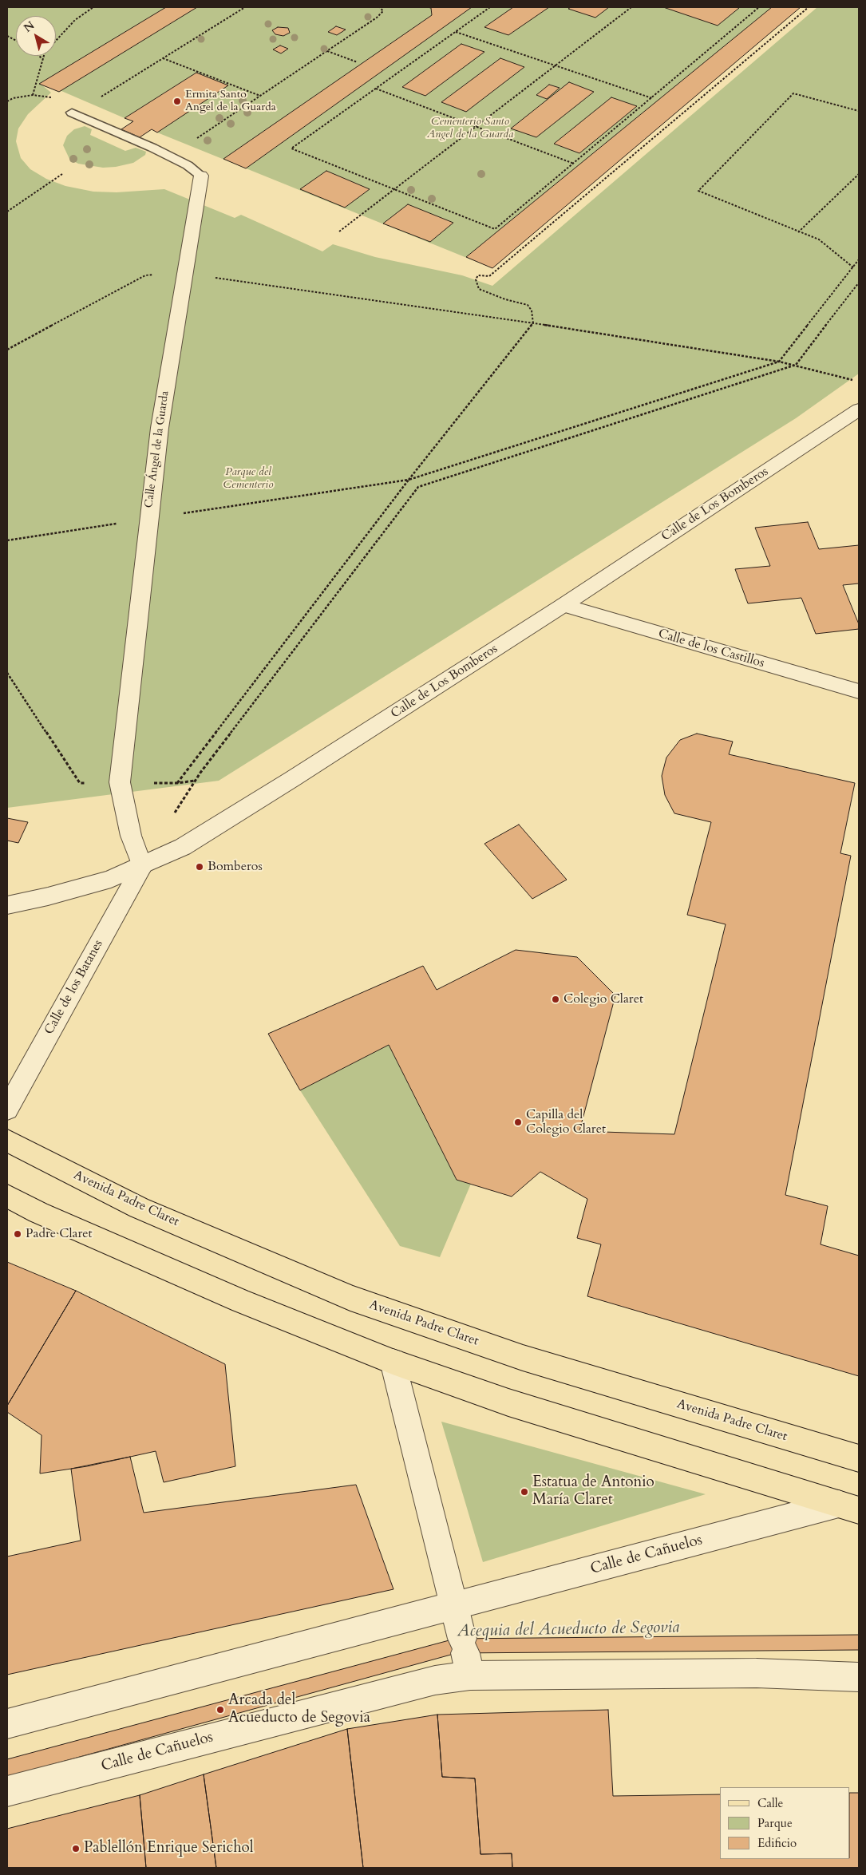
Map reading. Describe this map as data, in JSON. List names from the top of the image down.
{
  "streets": {
    "main road": ["Avenida Padre Claret"],
    "street": [
      "Calle Ángel de la Guarda",
      "Calle de Los Bomberos",
      "Calle de los Castillos",
      "Calle de los Batanes",
      "Calle de Cañuelos"
    ]
  },
  "crossings": [
    ["Calle Ángel de la Guarda", "Calle de Los Bomberos"],
    ["Calle Ángel de la Guarda", "Calle de los Batanes"],
    ["Calle de Los Bomberos", "Calle de los Castillos"],
    ["Calle de Los Bomberos", "Calle de los Batanes"]
  ],
  "water": ["Acequia del Acueducto de Segovia"],
  "parks": ["Cementerio Santo Angel de la Guarda", "Parque del Cementerio"],
  "places": [
    "Ermita Santo Angel de la Guarda",
    "Bomberos",
    "Colegio Claret",
    "Capilla del Colegio Claret",
    "Padre Claret",
    "Estatua de Antonio María Claret",
    "Arcada del Acueducto de Segovia",
    "Pablellón Enrique Serichol"
  ],
  "legend": ["Calle", "Parque", "Edificio"],
  "north": "top left"
}
